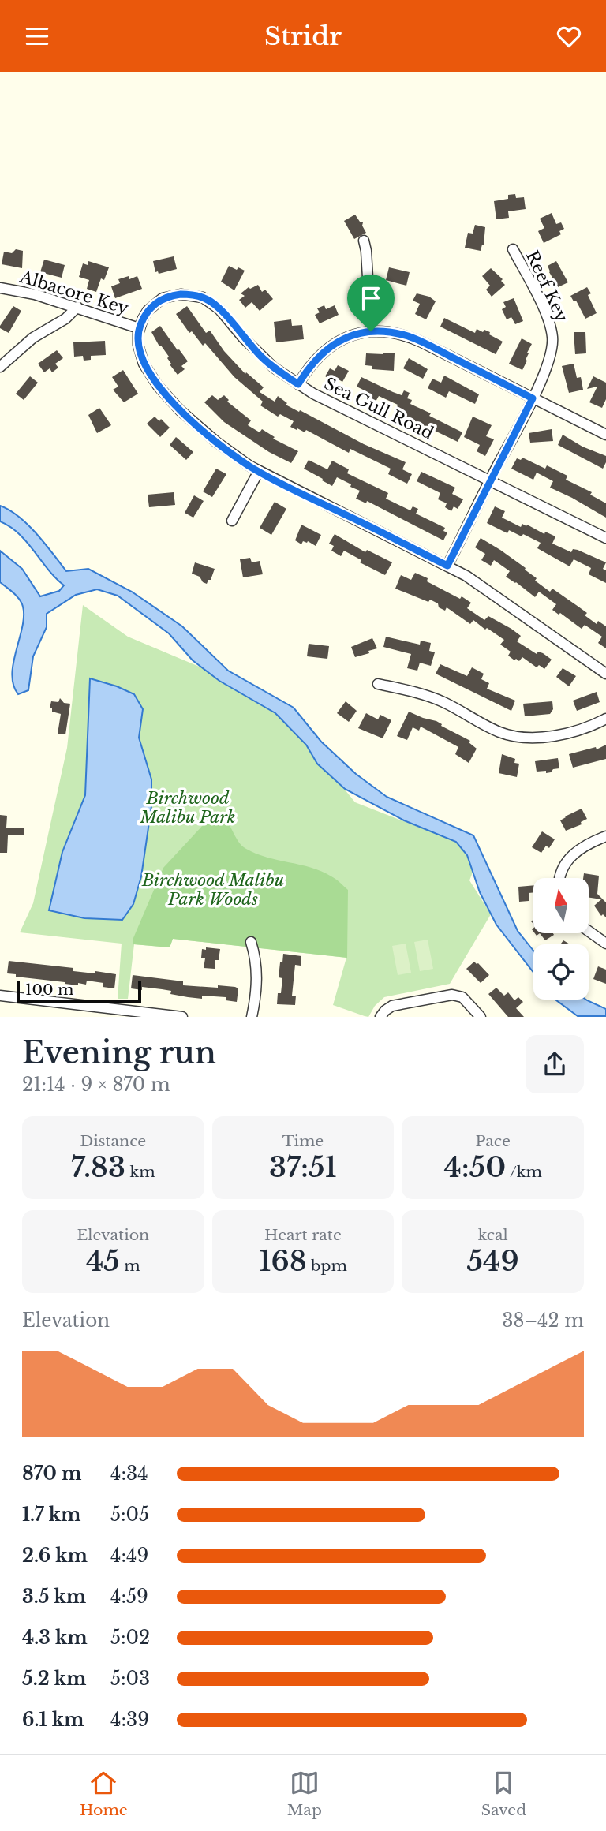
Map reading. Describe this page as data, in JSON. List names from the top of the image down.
{
  "streets": {
    "street": ["Reef Key", "Albacore Key", "Sea Gull Road"]
  },
  "crossings": [
    ["Reef Key", "Sea Gull Road"],
    ["Albacore Key", "Sea Gull Road"]
  ],
  "parks": ["Birchwood Malibu Park", "Birchwood Malibu Park Woods"],
  "scale_bar": "100 m",
  "north": "top",
  "page": {
    "header": "Stridr",
    "scale": "100 m",
    "heading": ["Evening run", "21:14 · 9 × 870 m"],
    "stats": [
      ["Distance", "7.83 km"],
      ["Time", "37:51"],
      ["Pace", "4:50 /km"],
      ["Elevation", "45 m"],
      ["Heart rate", "168 bpm"],
      ["kcal", "549"]
    ],
    "chart": ["Elevation", "38–42 m"],
    "list": [
      {
        "name": "870 m",
        "note": "4:34"
      },
      {
        "name": "1.7 km",
        "note": "5:05"
      },
      {
        "name": "2.6 km",
        "note": "4:49"
      },
      {
        "name": "3.5 km",
        "note": "4:59"
      },
      {
        "name": "4.3 km",
        "note": "5:02"
      },
      {
        "name": "5.2 km",
        "note": "5:03"
      },
      {
        "name": "6.1 km",
        "note": "4:39"
      }
    ],
    "tabs": ["Home", "Map", "Saved"]
  }
}
